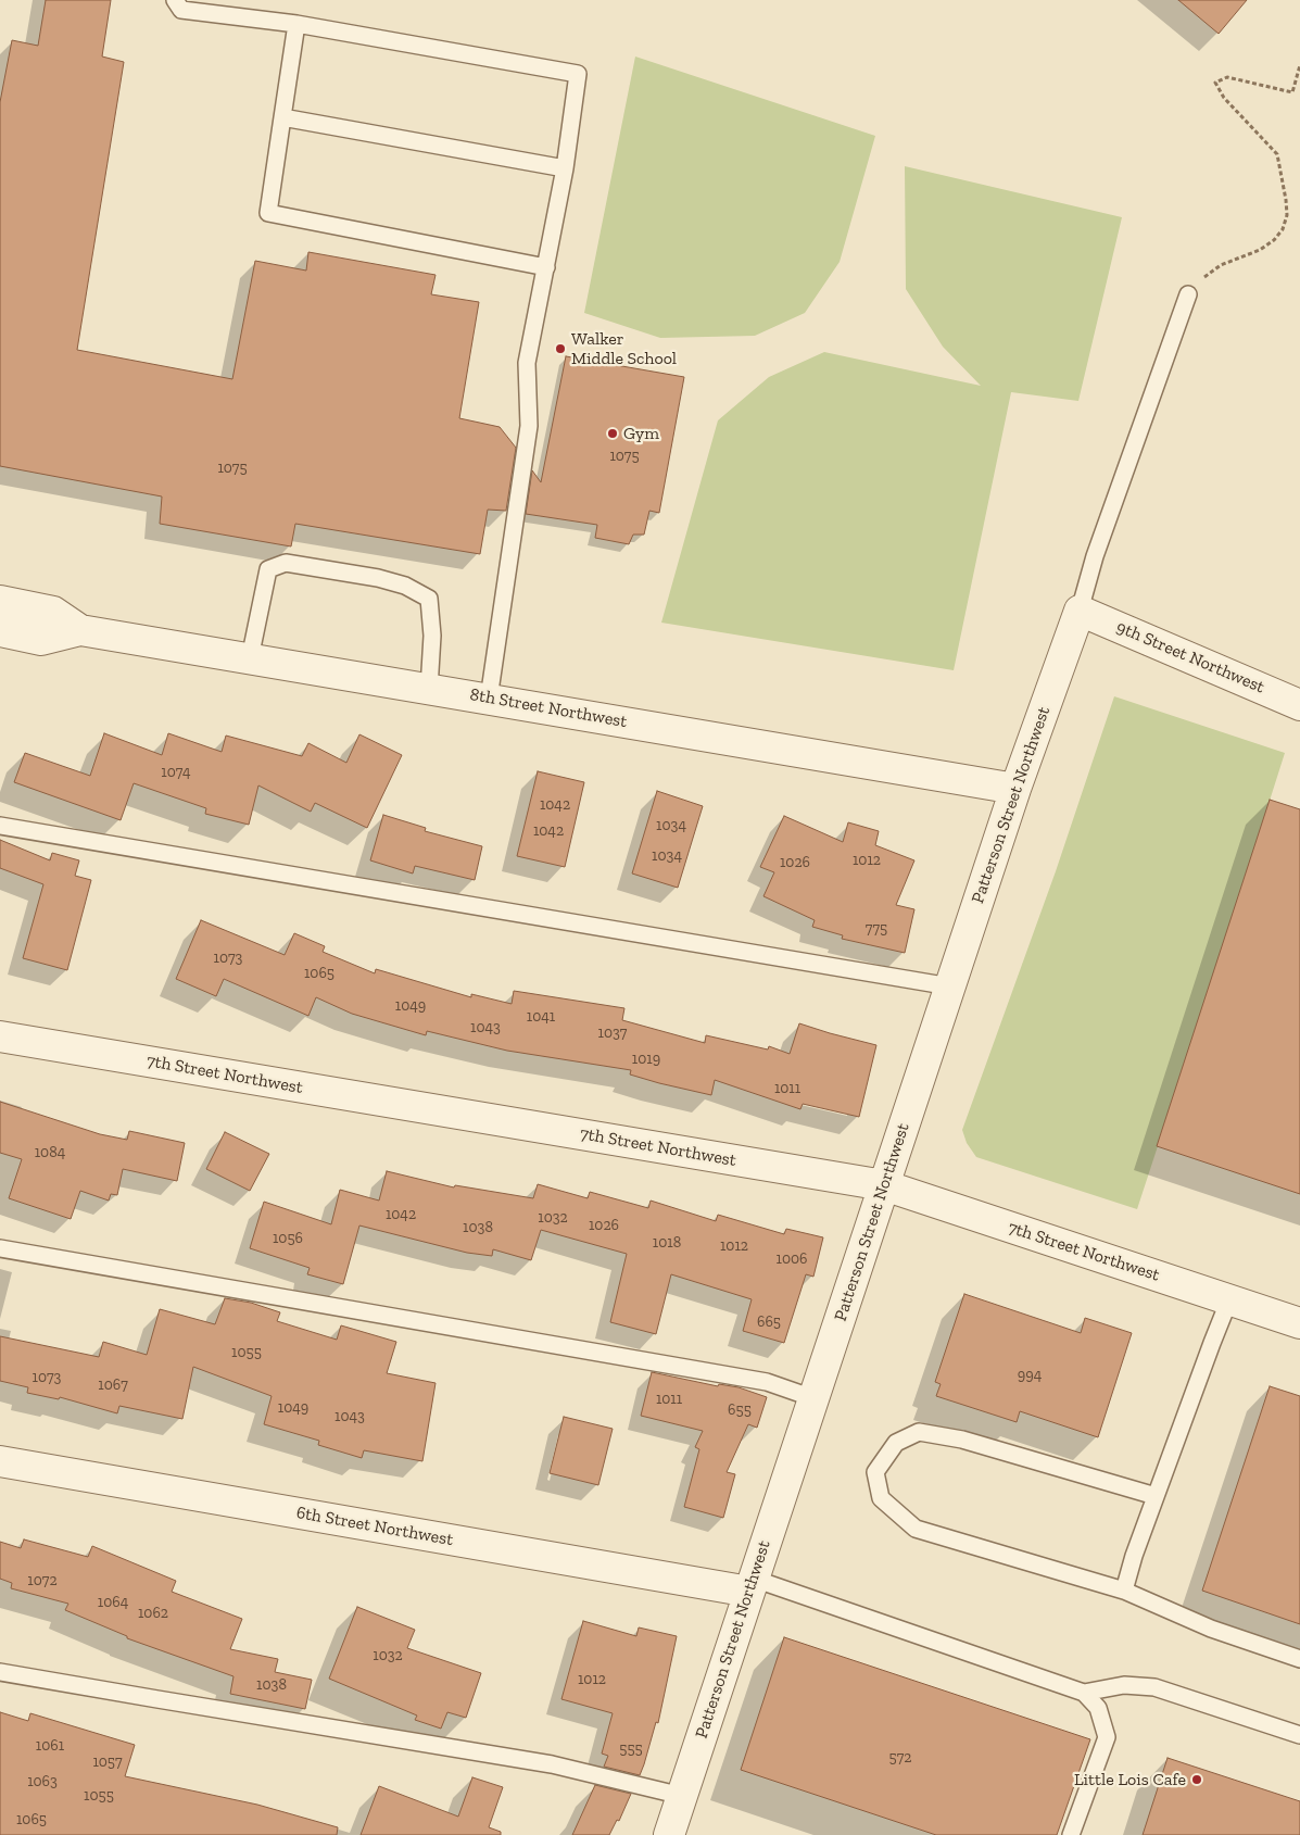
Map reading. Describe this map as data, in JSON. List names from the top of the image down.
{
  "streets": {
    "street": [
      "9th Street Northwest",
      "8th Street Northwest",
      "Patterson Street Northwest",
      "7th Street Northwest",
      "6th Street Northwest"
    ]
  },
  "crossings": [
    ["9th Street Northwest", "Patterson Street Northwest"],
    ["8th Street Northwest", "Patterson Street Northwest"],
    ["Patterson Street Northwest", "7th Street Northwest"],
    ["Patterson Street Northwest", "6th Street Northwest"]
  ],
  "places": ["Walker Middle School", "Gym", "Little Lois Cafe"],
  "house_numbers": [
    "1075",
    "1075",
    "1074",
    "1042",
    "1034",
    "1042",
    "1034",
    "1012",
    "1026",
    "775",
    "1073",
    "1065",
    "1049",
    "1041",
    "1043",
    "1037",
    "1019",
    "1011",
    "1084",
    "1042",
    "1032",
    "1026",
    "1038",
    "1056",
    "1018",
    "1012",
    "1006",
    "665",
    "1055",
    "994",
    "1073",
    "1067",
    "1011",
    "1049",
    "655",
    "1043",
    "1072",
    "1064",
    "1062",
    "1032",
    "1012",
    "1038",
    "1061",
    "555",
    "572",
    "1057",
    "1063",
    "1055",
    "1065"
  ]
}
